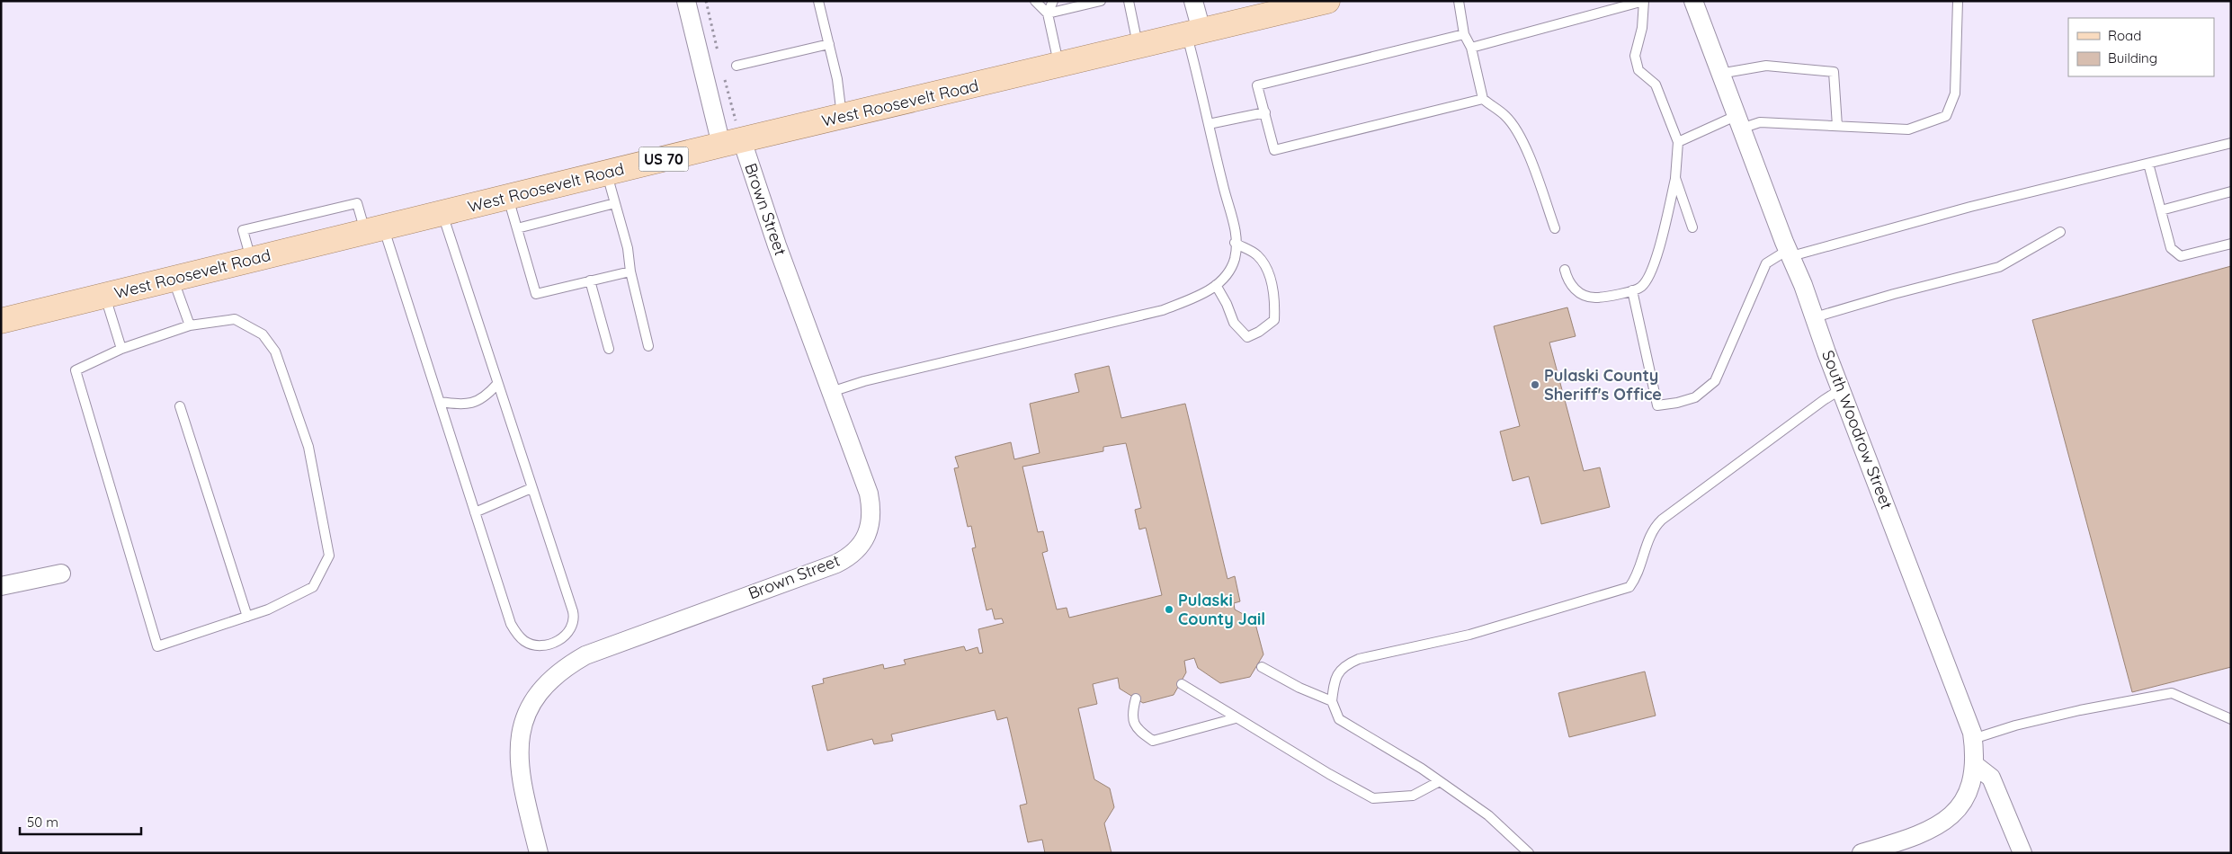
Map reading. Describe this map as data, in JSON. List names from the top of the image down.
{
  "streets": {
    "main road": ["West Roosevelt Road", "US 70"],
    "street": ["Brown Street", "South Woodrow Street"]
  },
  "crossings": [
    ["West Roosevelt Road", "Brown Street"]
  ],
  "places": ["Pulaski County Sheriff's Office", "Pulaski County Jail"],
  "legend": ["Road", "Building"],
  "scale_bar": "50 m"
}
